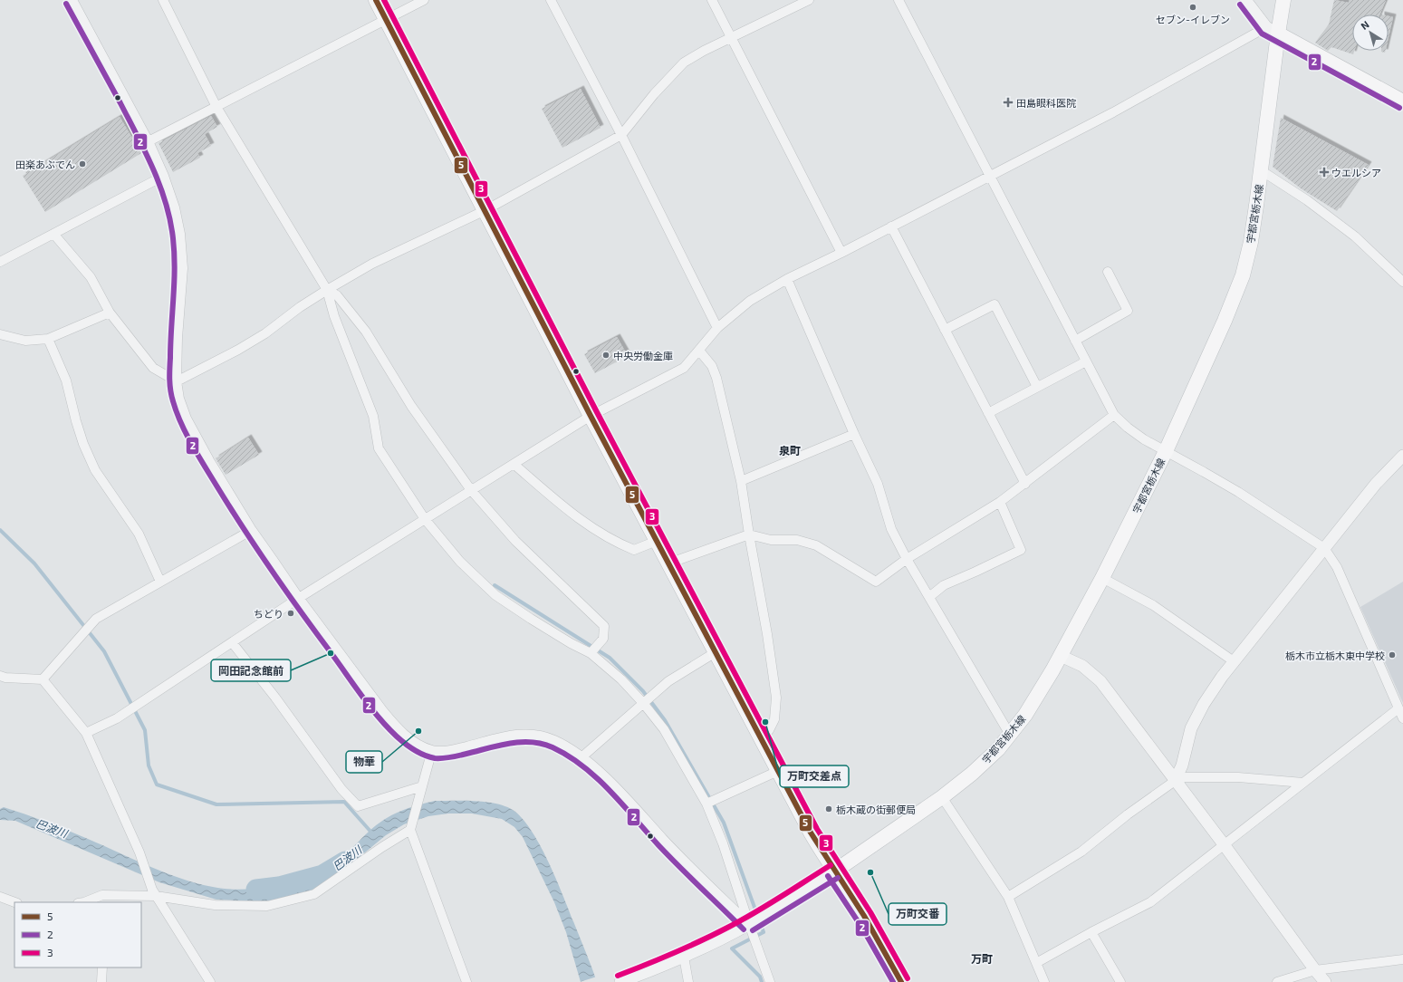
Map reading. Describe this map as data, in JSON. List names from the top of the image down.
{
  "streets": {
    "main road": ["宇都宮栃木線"]
  },
  "districts": ["泉町", "万町"],
  "water": ["巴波川"],
  "places": {
    "other": [
      "セブン-イレブン",
      "田楽あぶでん",
      "中央労働金庫",
      "ちどり",
      "岡田記念館前",
      "栃木市立栃木東中学校",
      "万町交差点",
      "物華",
      "栃木蔵の街郵便局",
      "万町交番"
    ],
    "health": ["田島眼科医院", "ウエルシア"]
  },
  "lines": ["transit line 5", "transit line 3", "transit line 2"],
  "legend": ["5", "2", "3"],
  "north": "top left"
}
